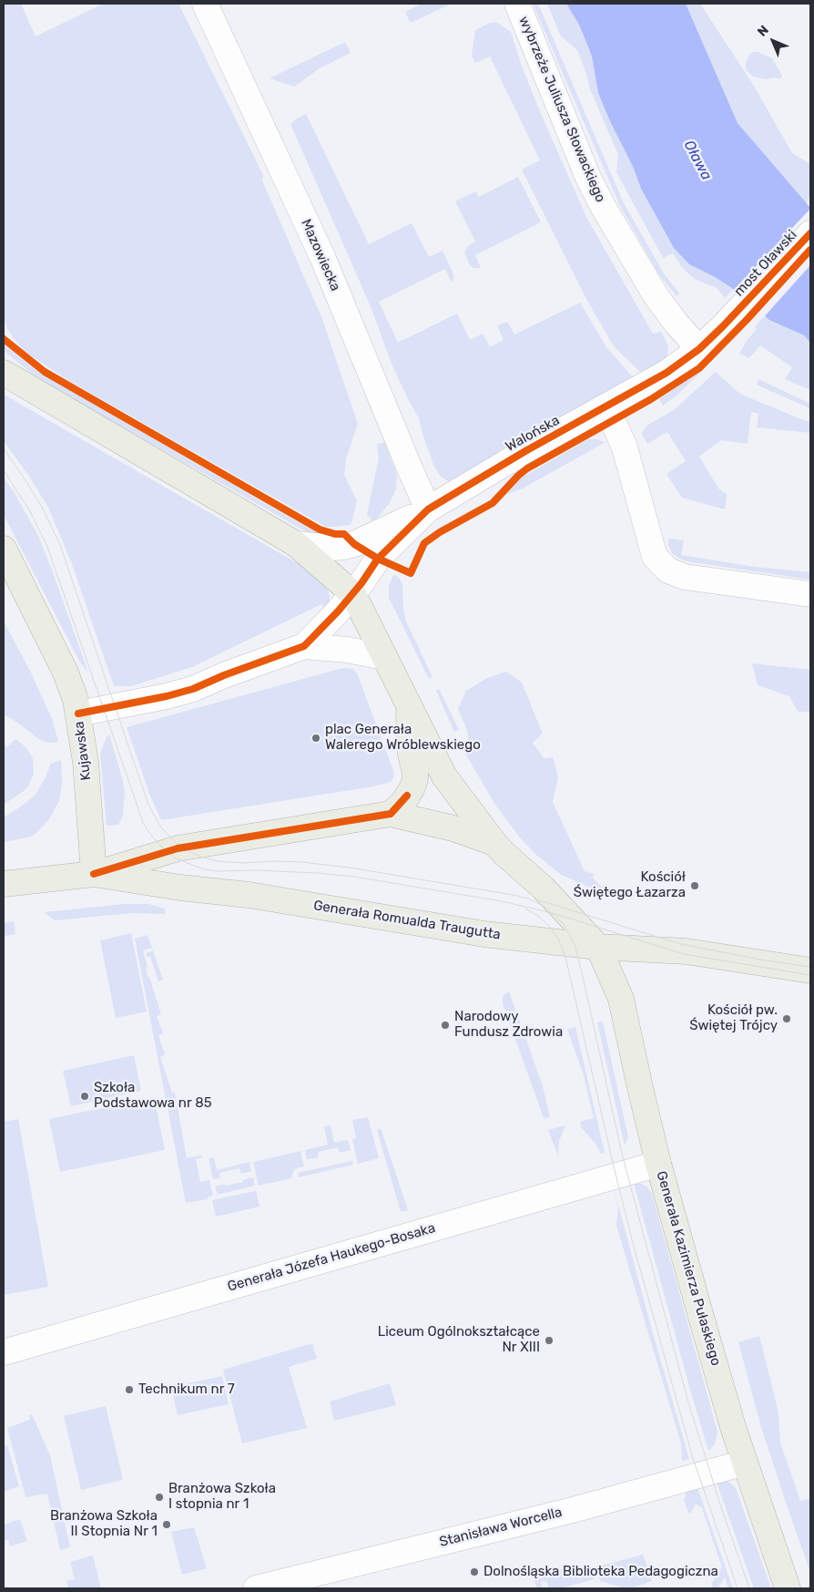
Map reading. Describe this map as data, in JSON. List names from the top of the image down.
{
  "streets": {
    "main road": ["Kujawska", "Generała Romualda Traugutta", "Generała Kazimierza Pułaskiego"],
    "street": [
      "wybrzeże Juliusza Słowackiego",
      "Mazowiecka",
      "most Oławski",
      "Walońska",
      "Generała Józefa Haukego-Bosaka",
      "Stanisława Worcella"
    ]
  },
  "crossings": [
    ["wybrzeże Juliusza Słowackiego", "Walońska"],
    ["Mazowiecka", "Walońska"],
    ["most Oławski", "Walońska"],
    ["Kujawska", "Generała Romualda Traugutta"],
    ["Generała Romualda Traugutta", "Generała Kazimierza Pułaskiego"],
    ["Generała Józefa Haukego-Bosaka", "Generała Kazimierza Pułaskiego"],
    ["Generała Kazimierza Pułaskiego", "Stanisława Worcella"]
  ],
  "water": ["Oława"],
  "places": [
    "plac Generała Walerego Wróblewskiego",
    "Kościół Świętego Łazarza",
    "Kościół pw. Świętej Trójcy",
    "Narodowy Fundusz Zdrowia",
    "Szkoła Podstawowa nr 85",
    "Liceum Ogólnokształcące Nr XIII",
    "Technikum nr 7",
    "Branżowa Szkoła I stopnia nr 1",
    "Branżowa Szkoła II Stopnia Nr 1",
    "Dolnośląska Biblioteka Pedagogiczna"
  ],
  "north": "top left"
}
